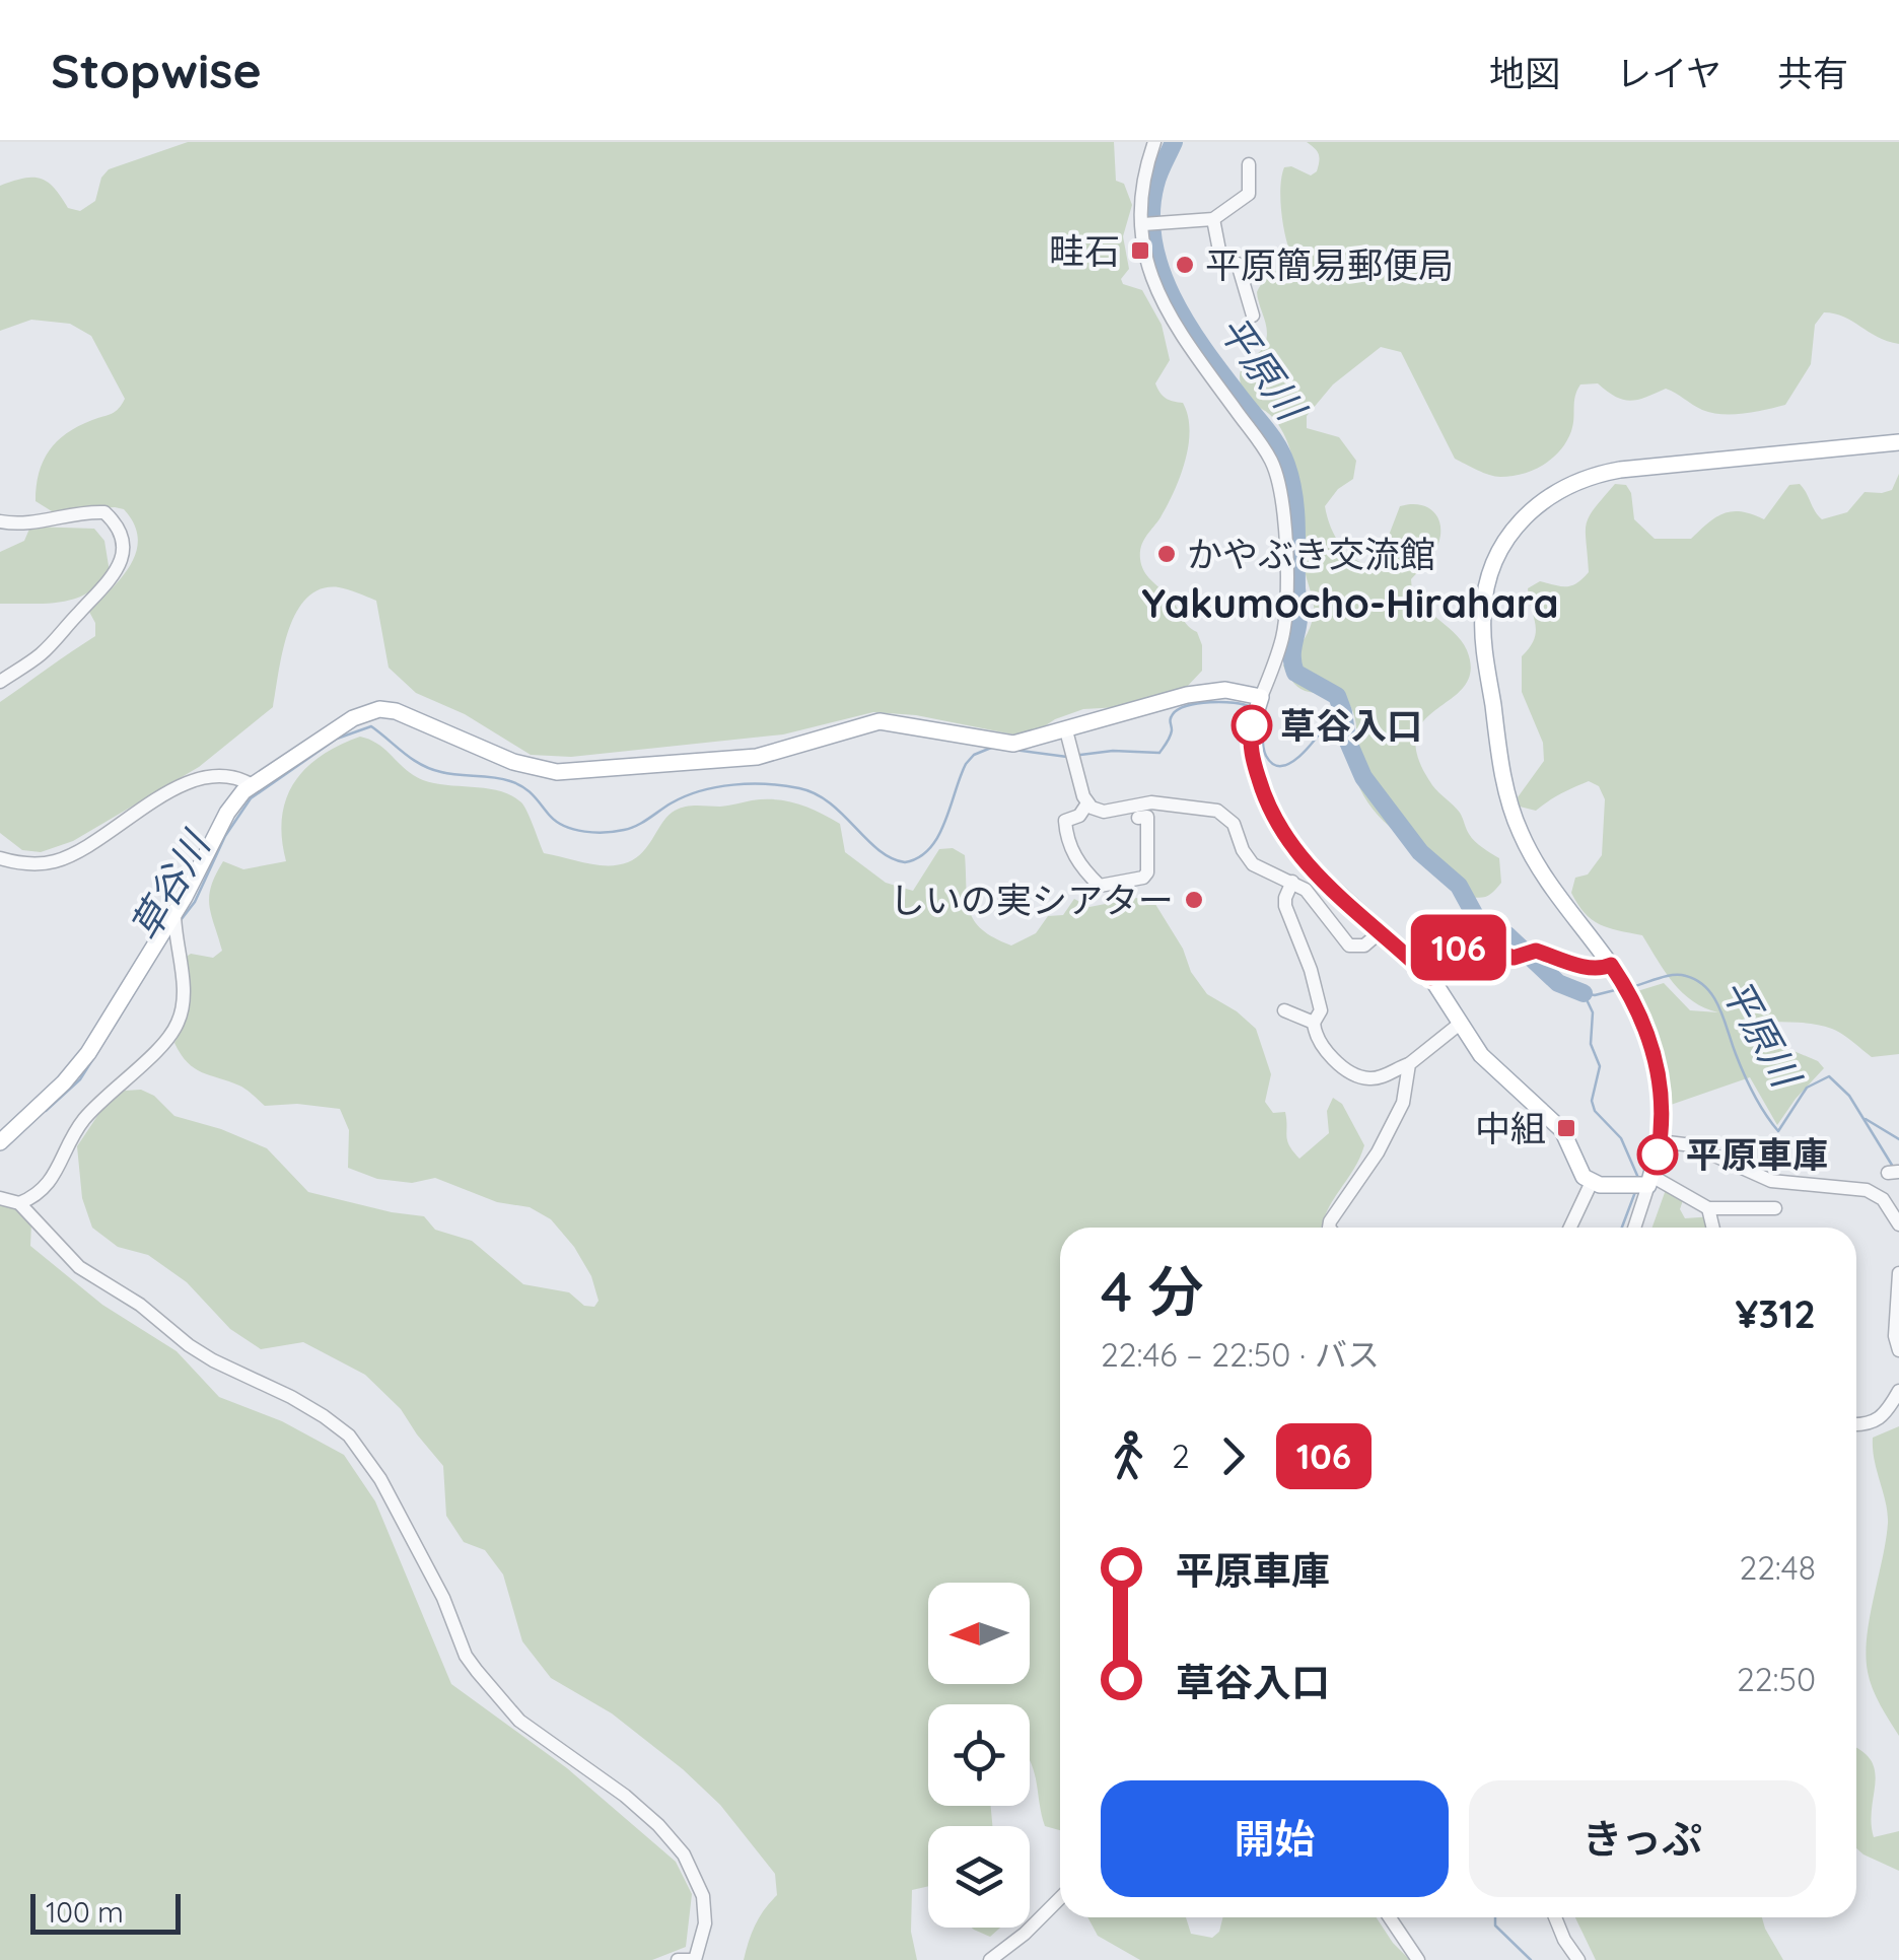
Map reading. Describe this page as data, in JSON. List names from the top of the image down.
{
  "districts": ["Yakumocho-Hirahara"],
  "water": ["平原川", "草谷川"],
  "places": {
    "transit": ["畦石", "中組"],
    "other": [
      "平原簡易郵便局",
      "かやぶき交流館",
      "草谷入口",
      "しいの実シアター",
      "平原車庫"
    ]
  },
  "lines": ["bus line 106"],
  "scale_bar": "100 m",
  "north": "left",
  "page": {
    "header": "Stopwise",
    "nav": ["地図", "レイヤ", "共有"],
    "on_map": "106",
    "heading": ["4 分", "22:46 – 22:50 · バス", "¥312"],
    "legs": ["2", "106"],
    "list": [
      {
        "name": "平原車庫",
        "value": "22:48"
      },
      {
        "name": "草谷入口",
        "value": "22:50"
      }
    ],
    "buttons": ["開始", "きっぷ"],
    "scale": "100 m"
  }
}
